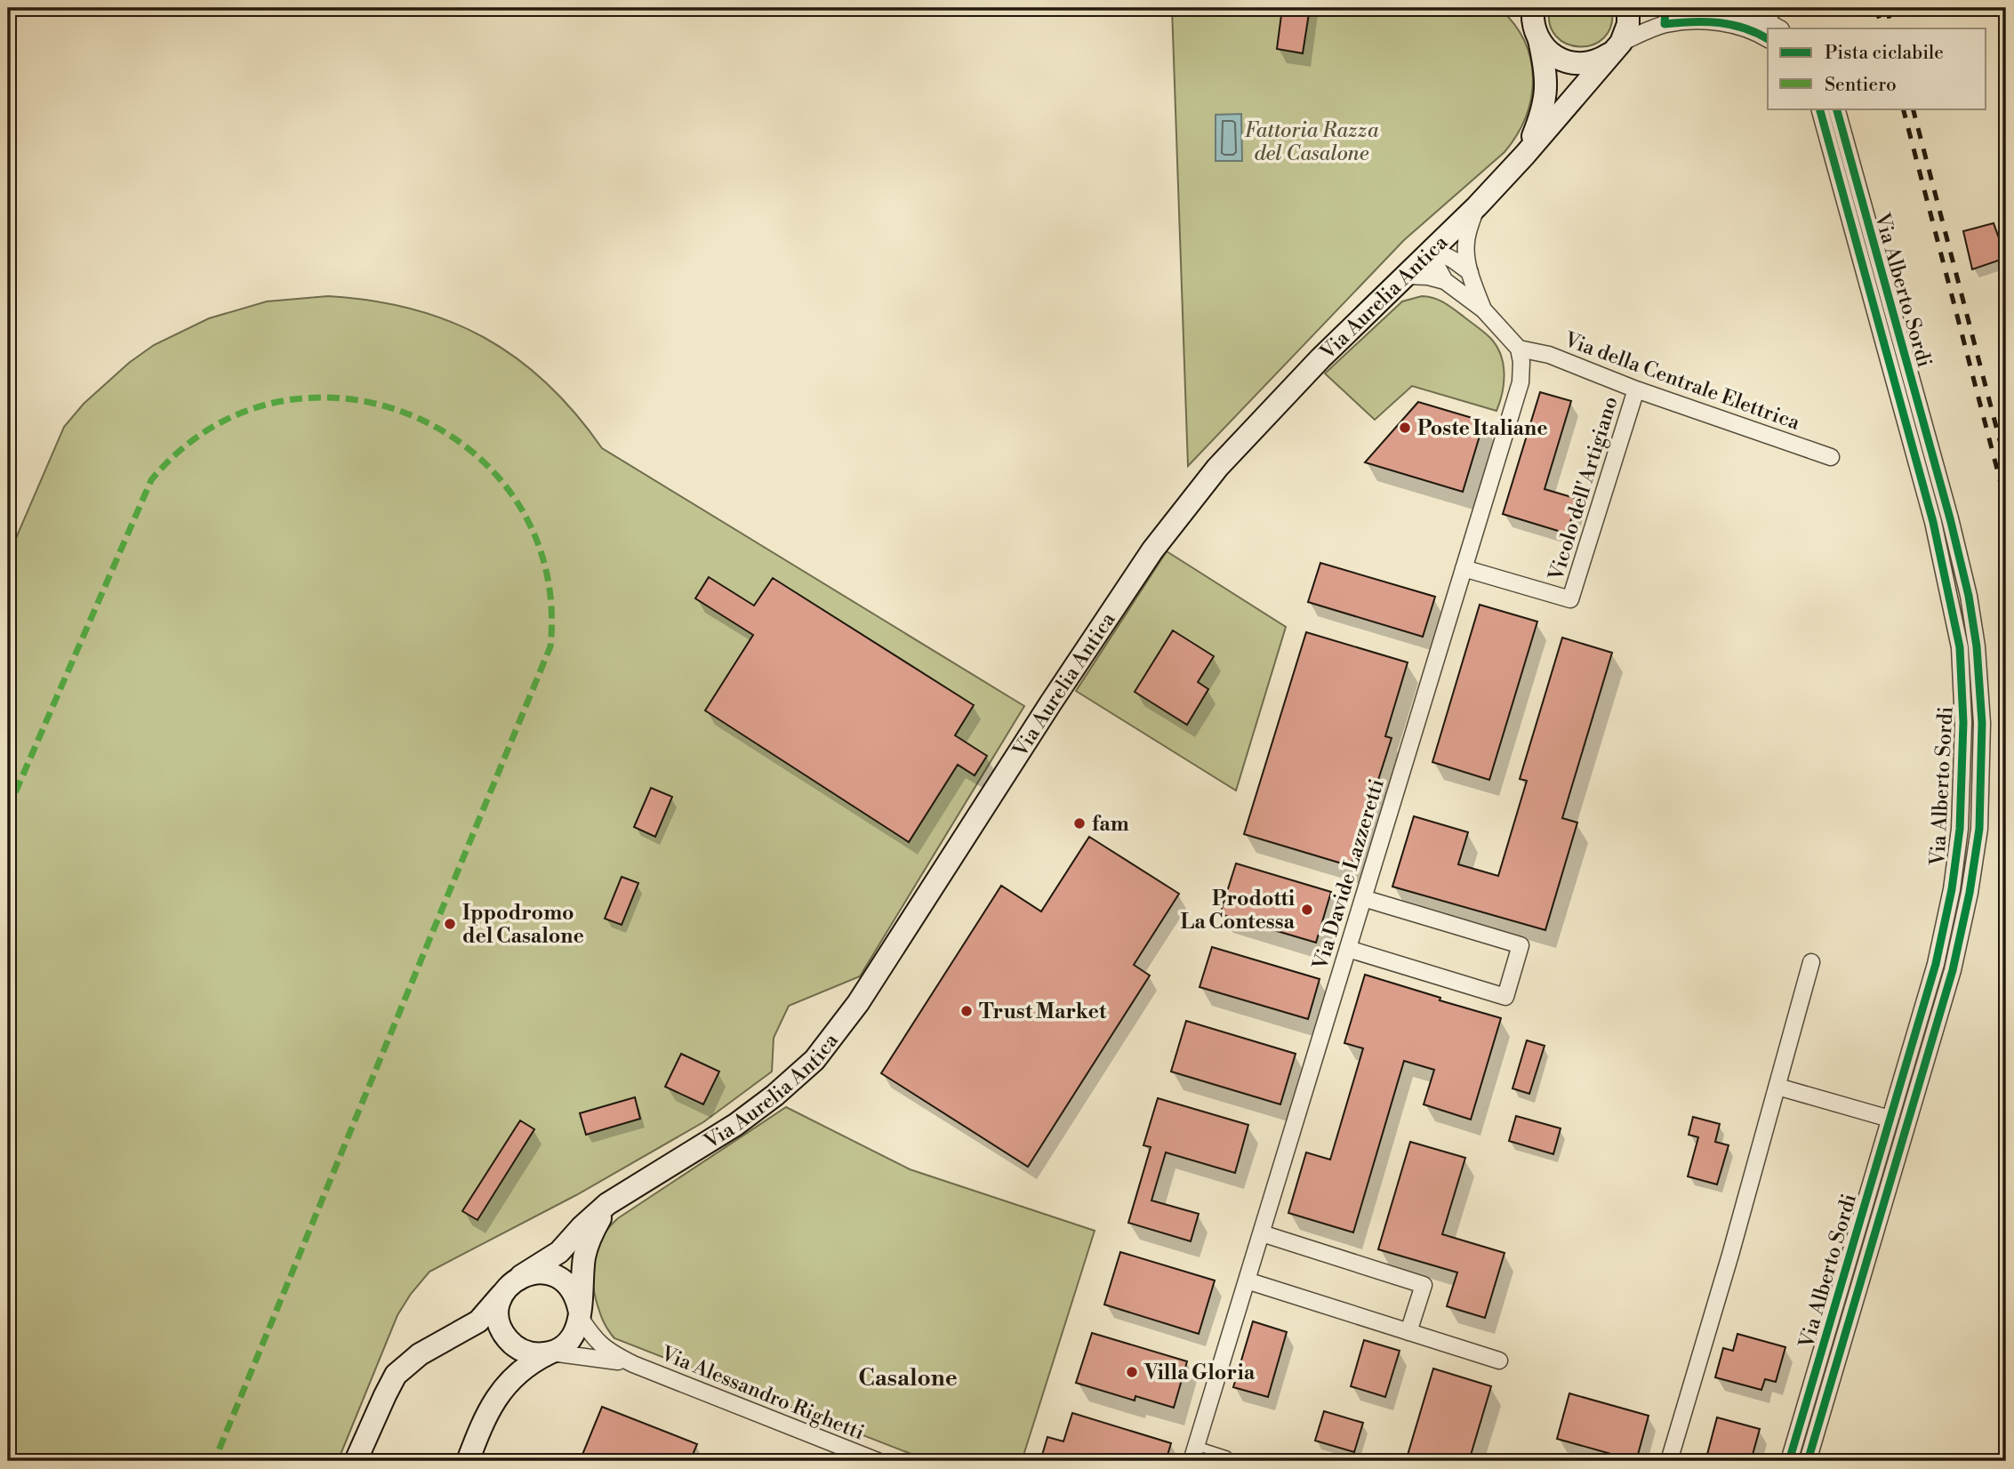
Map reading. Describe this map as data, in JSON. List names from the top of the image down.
{
  "streets": {
    "street": [
      "Via Alberto Sordi",
      "Via Aurelia Antica",
      "Via della Centrale Elettrica",
      "Vicolo dell'Artigiano",
      "Via Davide Lazzeretti",
      "Via Alessandro Righetti"
    ]
  },
  "crossings": [
    ["Via della Centrale Elettrica", "Vicolo dell'Artigiano"],
    ["Via della Centrale Elettrica", "Via Davide Lazzeretti"],
    ["Vicolo dell'Artigiano", "Via Davide Lazzeretti"]
  ],
  "districts": ["Casalone"],
  "parks": ["Fattoria Razza del Casalone"],
  "places": [
    "Poste Italiane",
    "fam",
    "Prodotti La Contessa",
    "Ippodromo del Casalone",
    "Trust Market",
    "Villa Gloria"
  ],
  "legend": ["Pista ciclabile", "Sentiero"]
}
